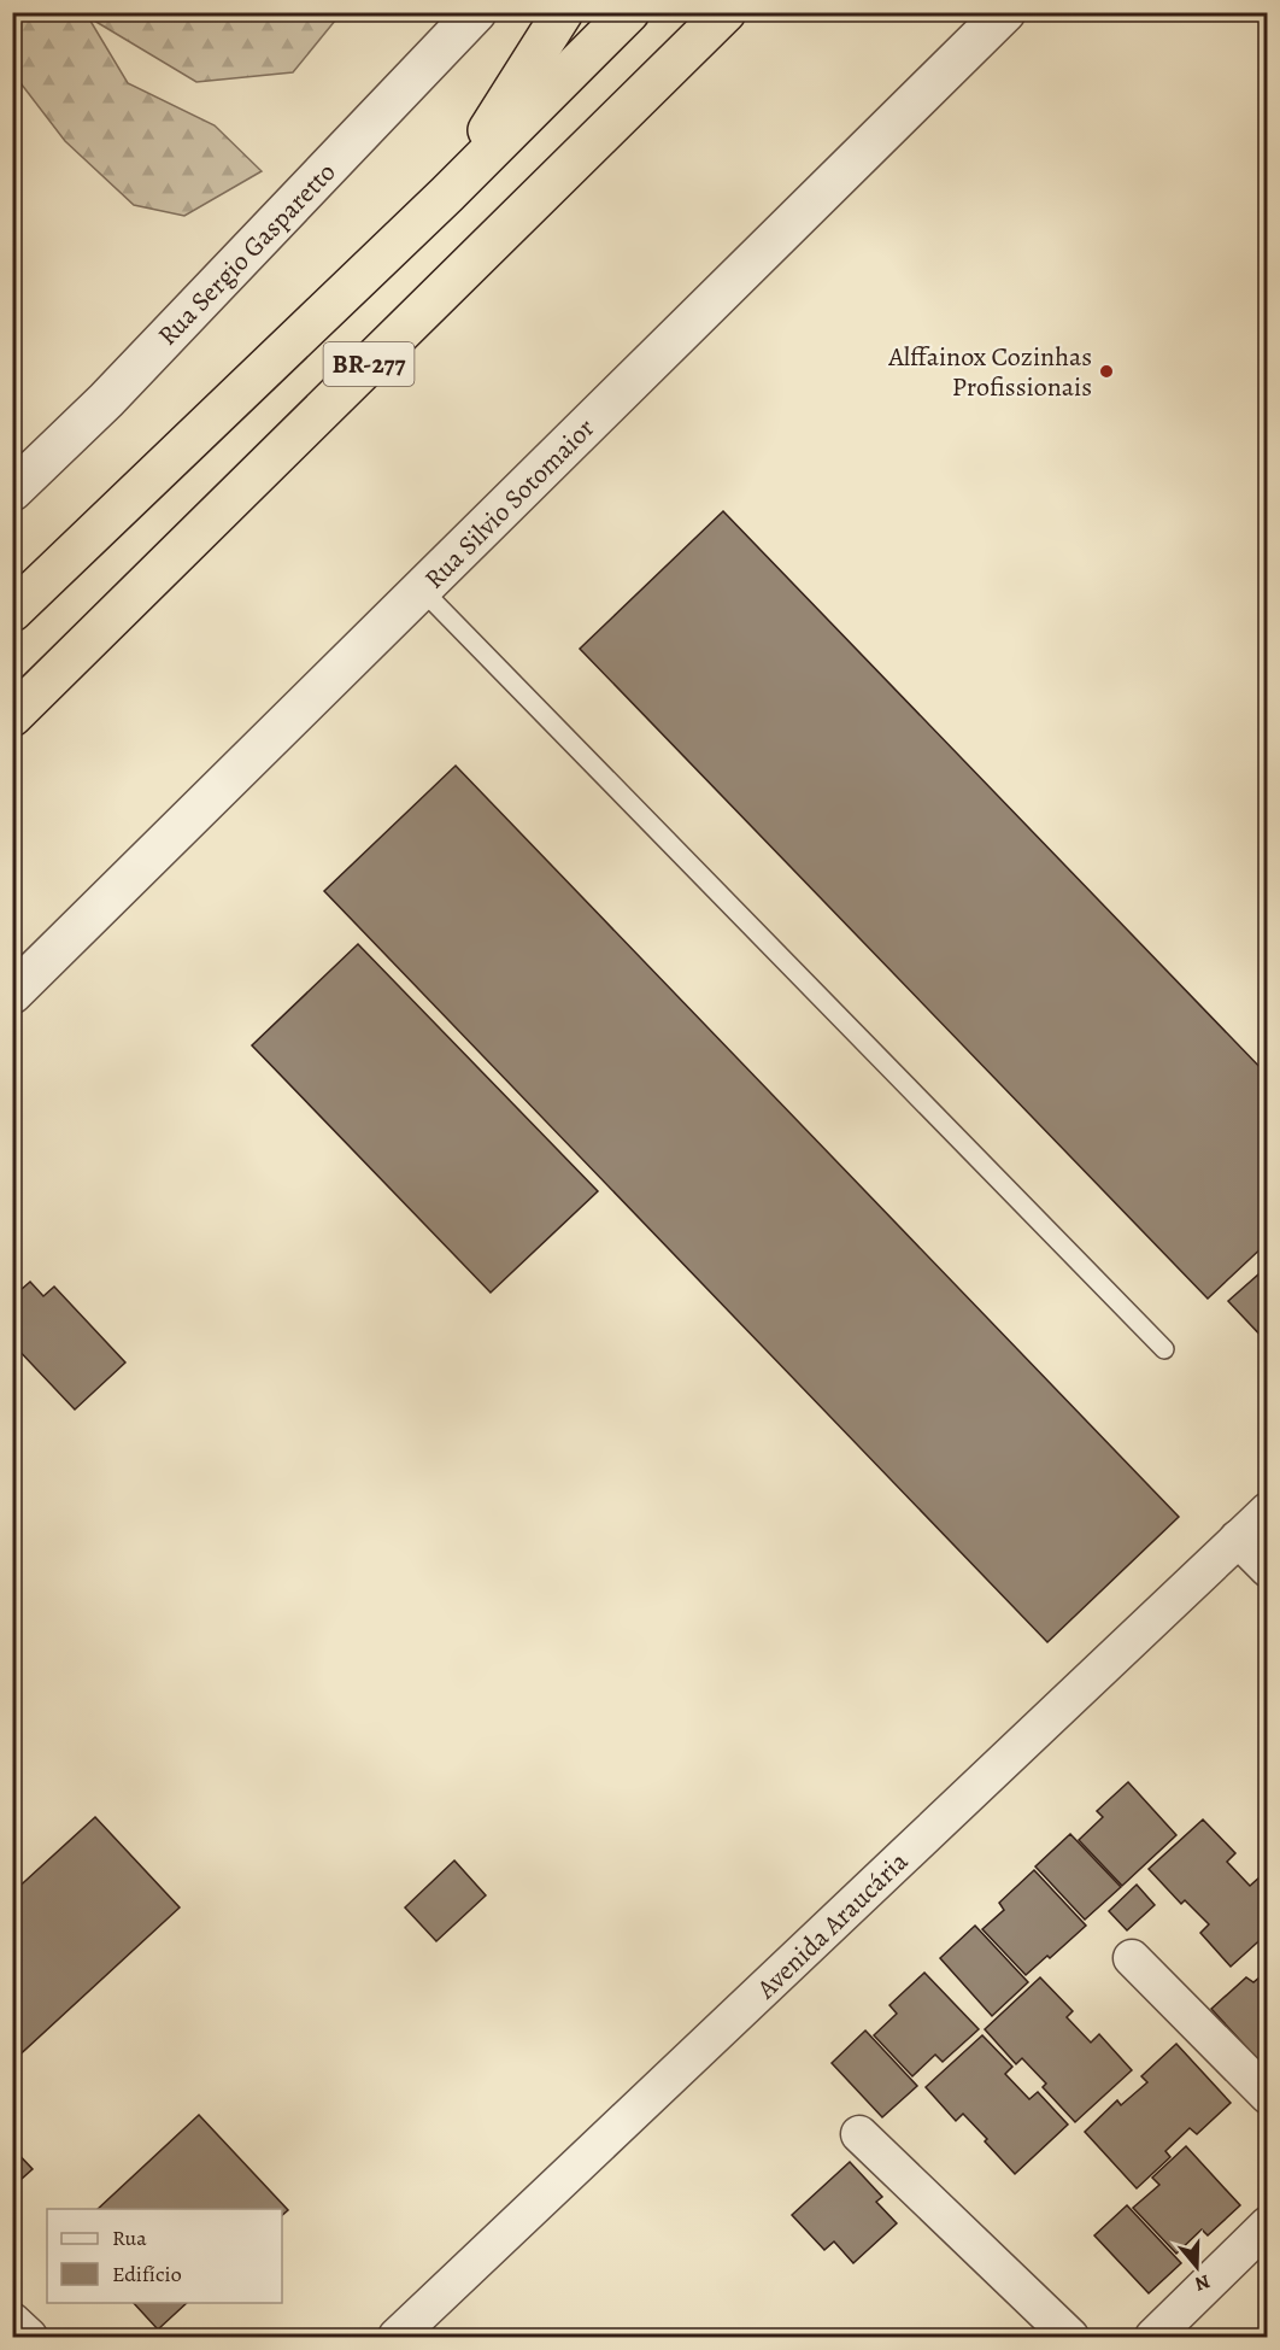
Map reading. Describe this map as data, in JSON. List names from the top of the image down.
{
  "streets": {
    "highway": ["BR-277"],
    "street": ["Rua Sergio Gasparetto", "Rua Silvio Sotomaior", "Avenida Araucária"]
  },
  "places": ["Alffainox Cozinhas Profissionais"],
  "legend": ["Rua", "Edifício"],
  "north": "bottom"
}
